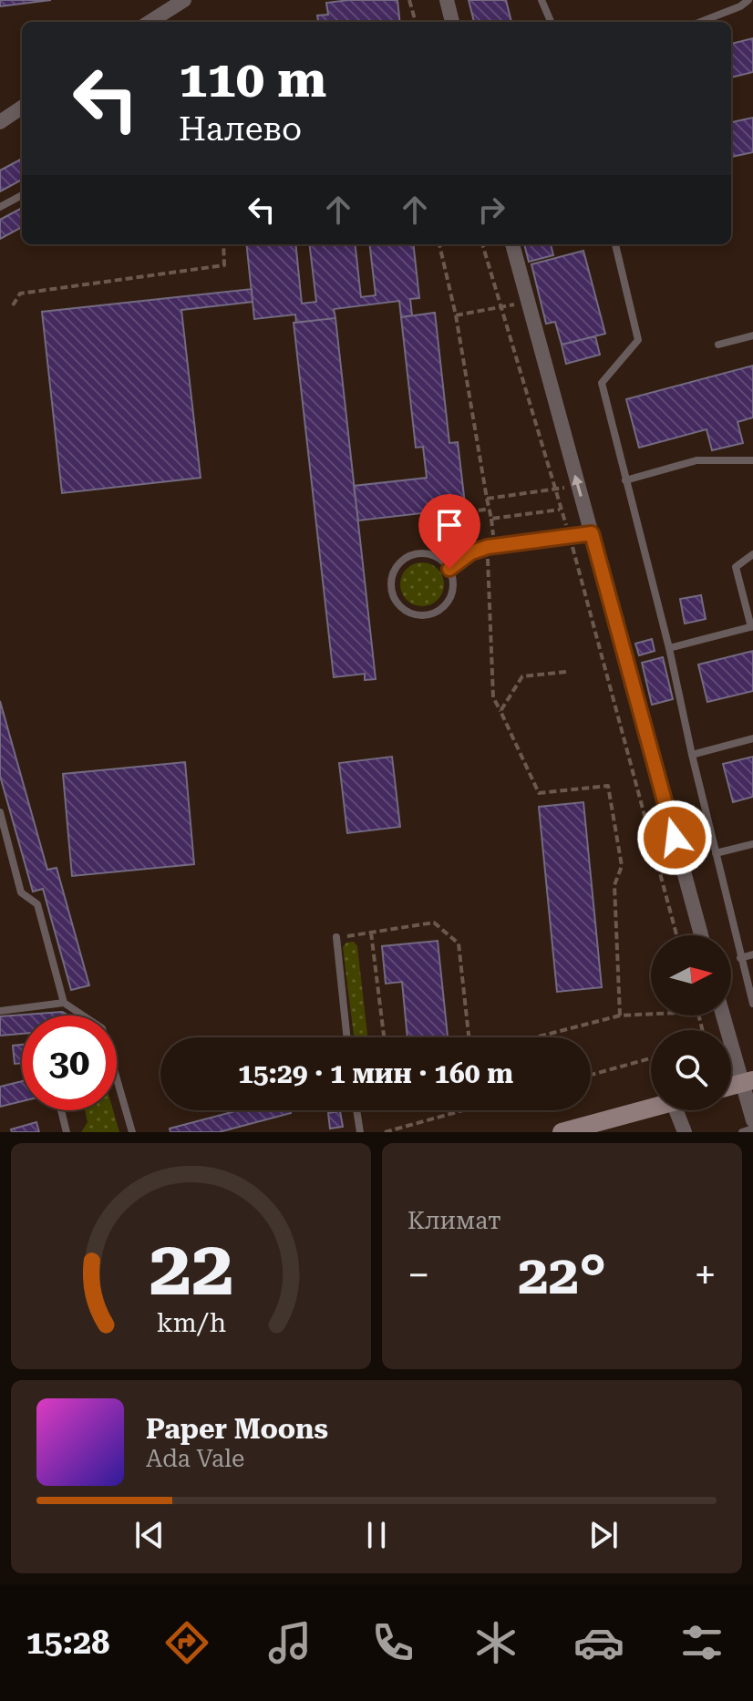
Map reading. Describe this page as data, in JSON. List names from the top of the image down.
{
  "north": "right",
  "page": {
    "turn": ["110 m", "Налево"],
    "limit": "30",
    "trip": "15:29 · 1 мин · 160 m",
    "tile": "Климат",
    "heat": ["−", "22°", "+"],
    "song": ["Paper Moons", "Ada Vale"],
    "tabs": "15:28",
    "gauge": ["22", "km/h"]
  }
}
